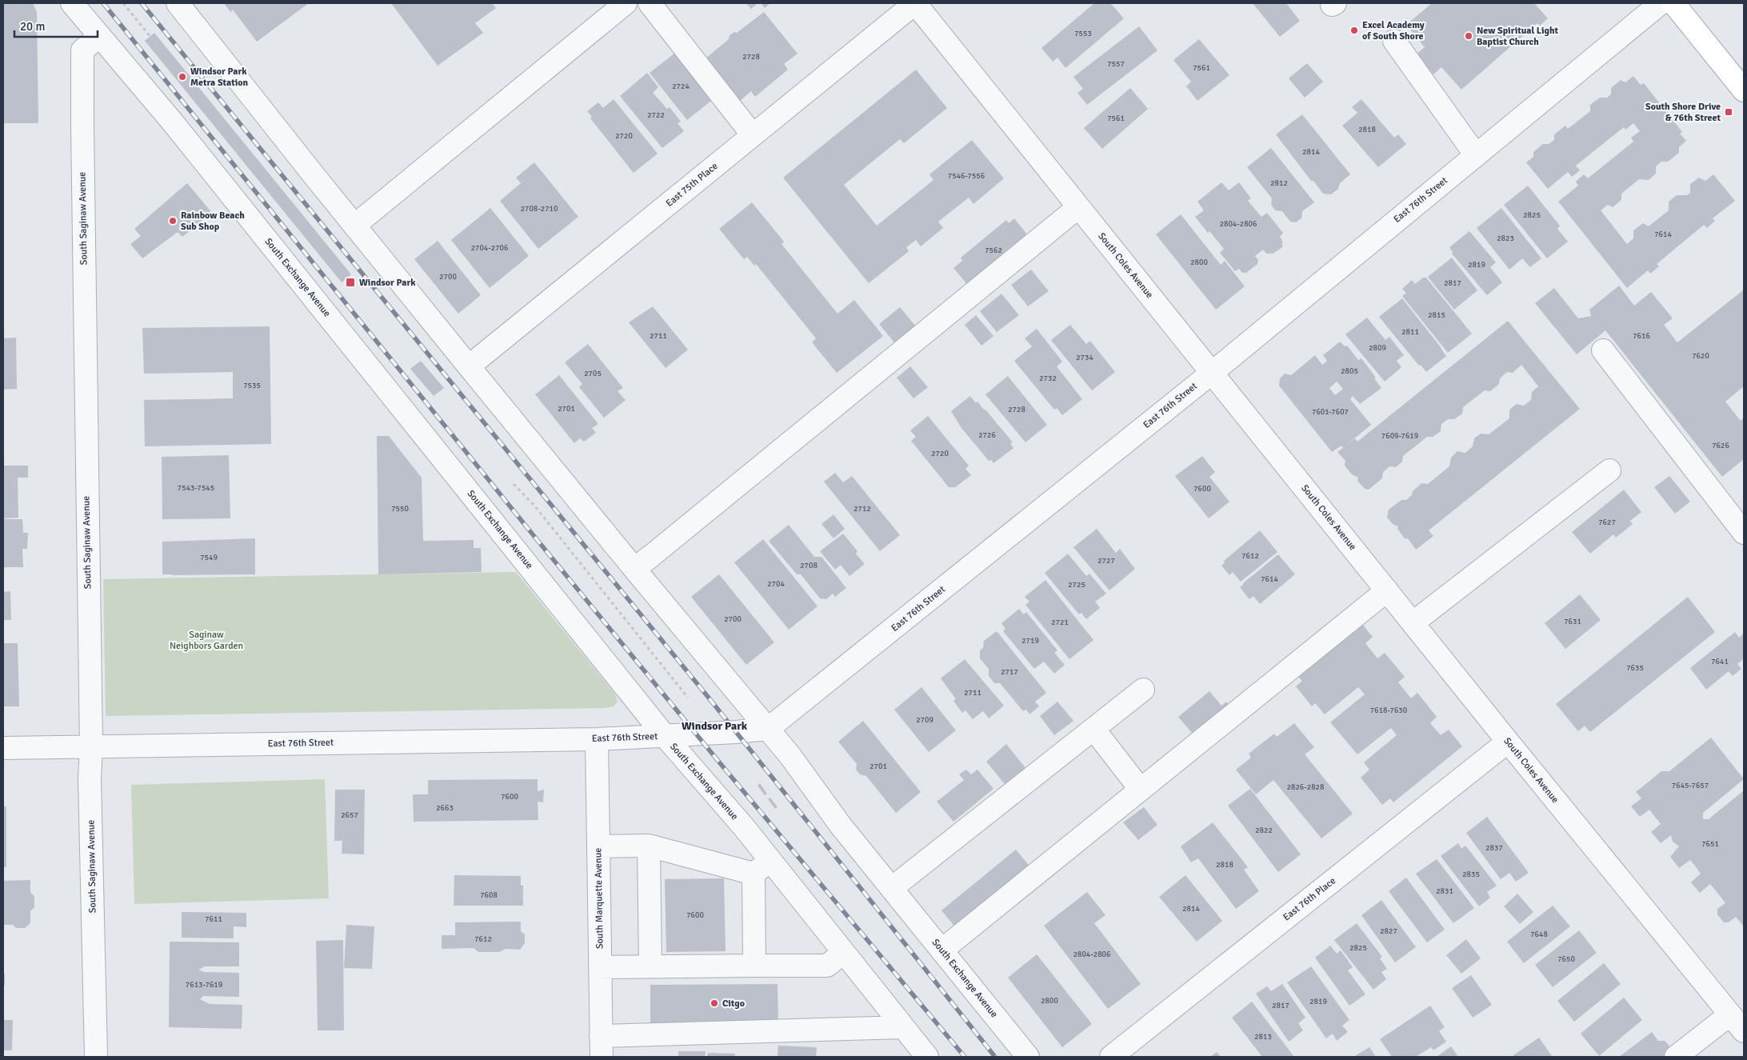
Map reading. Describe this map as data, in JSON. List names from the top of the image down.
{
  "streets": {
    "street": [
      "East 75th Place",
      "East 76th Street",
      "South Saginaw Avenue",
      "South Coles Avenue",
      "South Exchange Avenue",
      "South Marquette Avenue",
      "East 76th Place"
    ]
  },
  "crossings": [
    ["East 75th Place", "South Coles Avenue"],
    ["East 75th Place", "South Exchange Avenue"],
    ["East 76th Street", "South Saginaw Avenue"],
    ["East 76th Street", "South Coles Avenue"],
    ["East 76th Street", "South Exchange Avenue"],
    ["East 76th Street", "South Marquette Avenue"],
    ["South Saginaw Avenue", "South Exchange Avenue"],
    ["South Coles Avenue", "East 76th Place"]
  ],
  "districts": ["Windsor Park"],
  "parks": ["Saginaw Neighbors Garden"],
  "places": {
    "other": [
      "Excel Academy of South Shore",
      "New Spiritual Light Baptist Church",
      "Windsor Park Metra Station",
      "Rainbow Beach Sub Shop",
      "Citgo"
    ],
    "transit": ["South Shore Drive & 76th Street", "Windsor Park"]
  },
  "house_numbers": [
    "7553",
    "2728",
    "7557",
    "7561",
    "2724",
    "2722",
    "7561",
    "2818",
    "2720",
    "2814",
    "7546-7556",
    "2812",
    "2708-2710",
    "2825",
    "2804-2806",
    "7614",
    "2823",
    "2704-2706",
    "7562",
    "2800",
    "2819",
    "2700",
    "2817",
    "2815",
    "2811",
    "2711",
    "7616",
    "2809",
    "7620",
    "2734",
    "2805",
    "2705",
    "2732",
    "7535",
    "2701",
    "2728",
    "7601-7607",
    "2726",
    "7609-7619",
    "7626",
    "2720",
    "7543-7545",
    "7600",
    "7550",
    "2712",
    "7627",
    "7612",
    "7549",
    "2727",
    "2708",
    "7614",
    "2704",
    "2725",
    "2700",
    "7631",
    "2721",
    "2719",
    "7641",
    "7635",
    "2717",
    "2711",
    "7618-7630",
    "2709",
    "2701",
    "7645-7657",
    "2826-2828",
    "7600",
    "2663",
    "2657",
    "2822",
    "7651",
    "2837",
    "2818",
    "2835",
    "2831",
    "7608",
    "2814",
    "7600",
    "7611",
    "2827",
    "7648",
    "7612",
    "2825",
    "2804-2806",
    "7650",
    "7613-7619",
    "2800",
    "2819",
    "2817",
    "2813"
  ],
  "scale_bar": "20 m"
}
